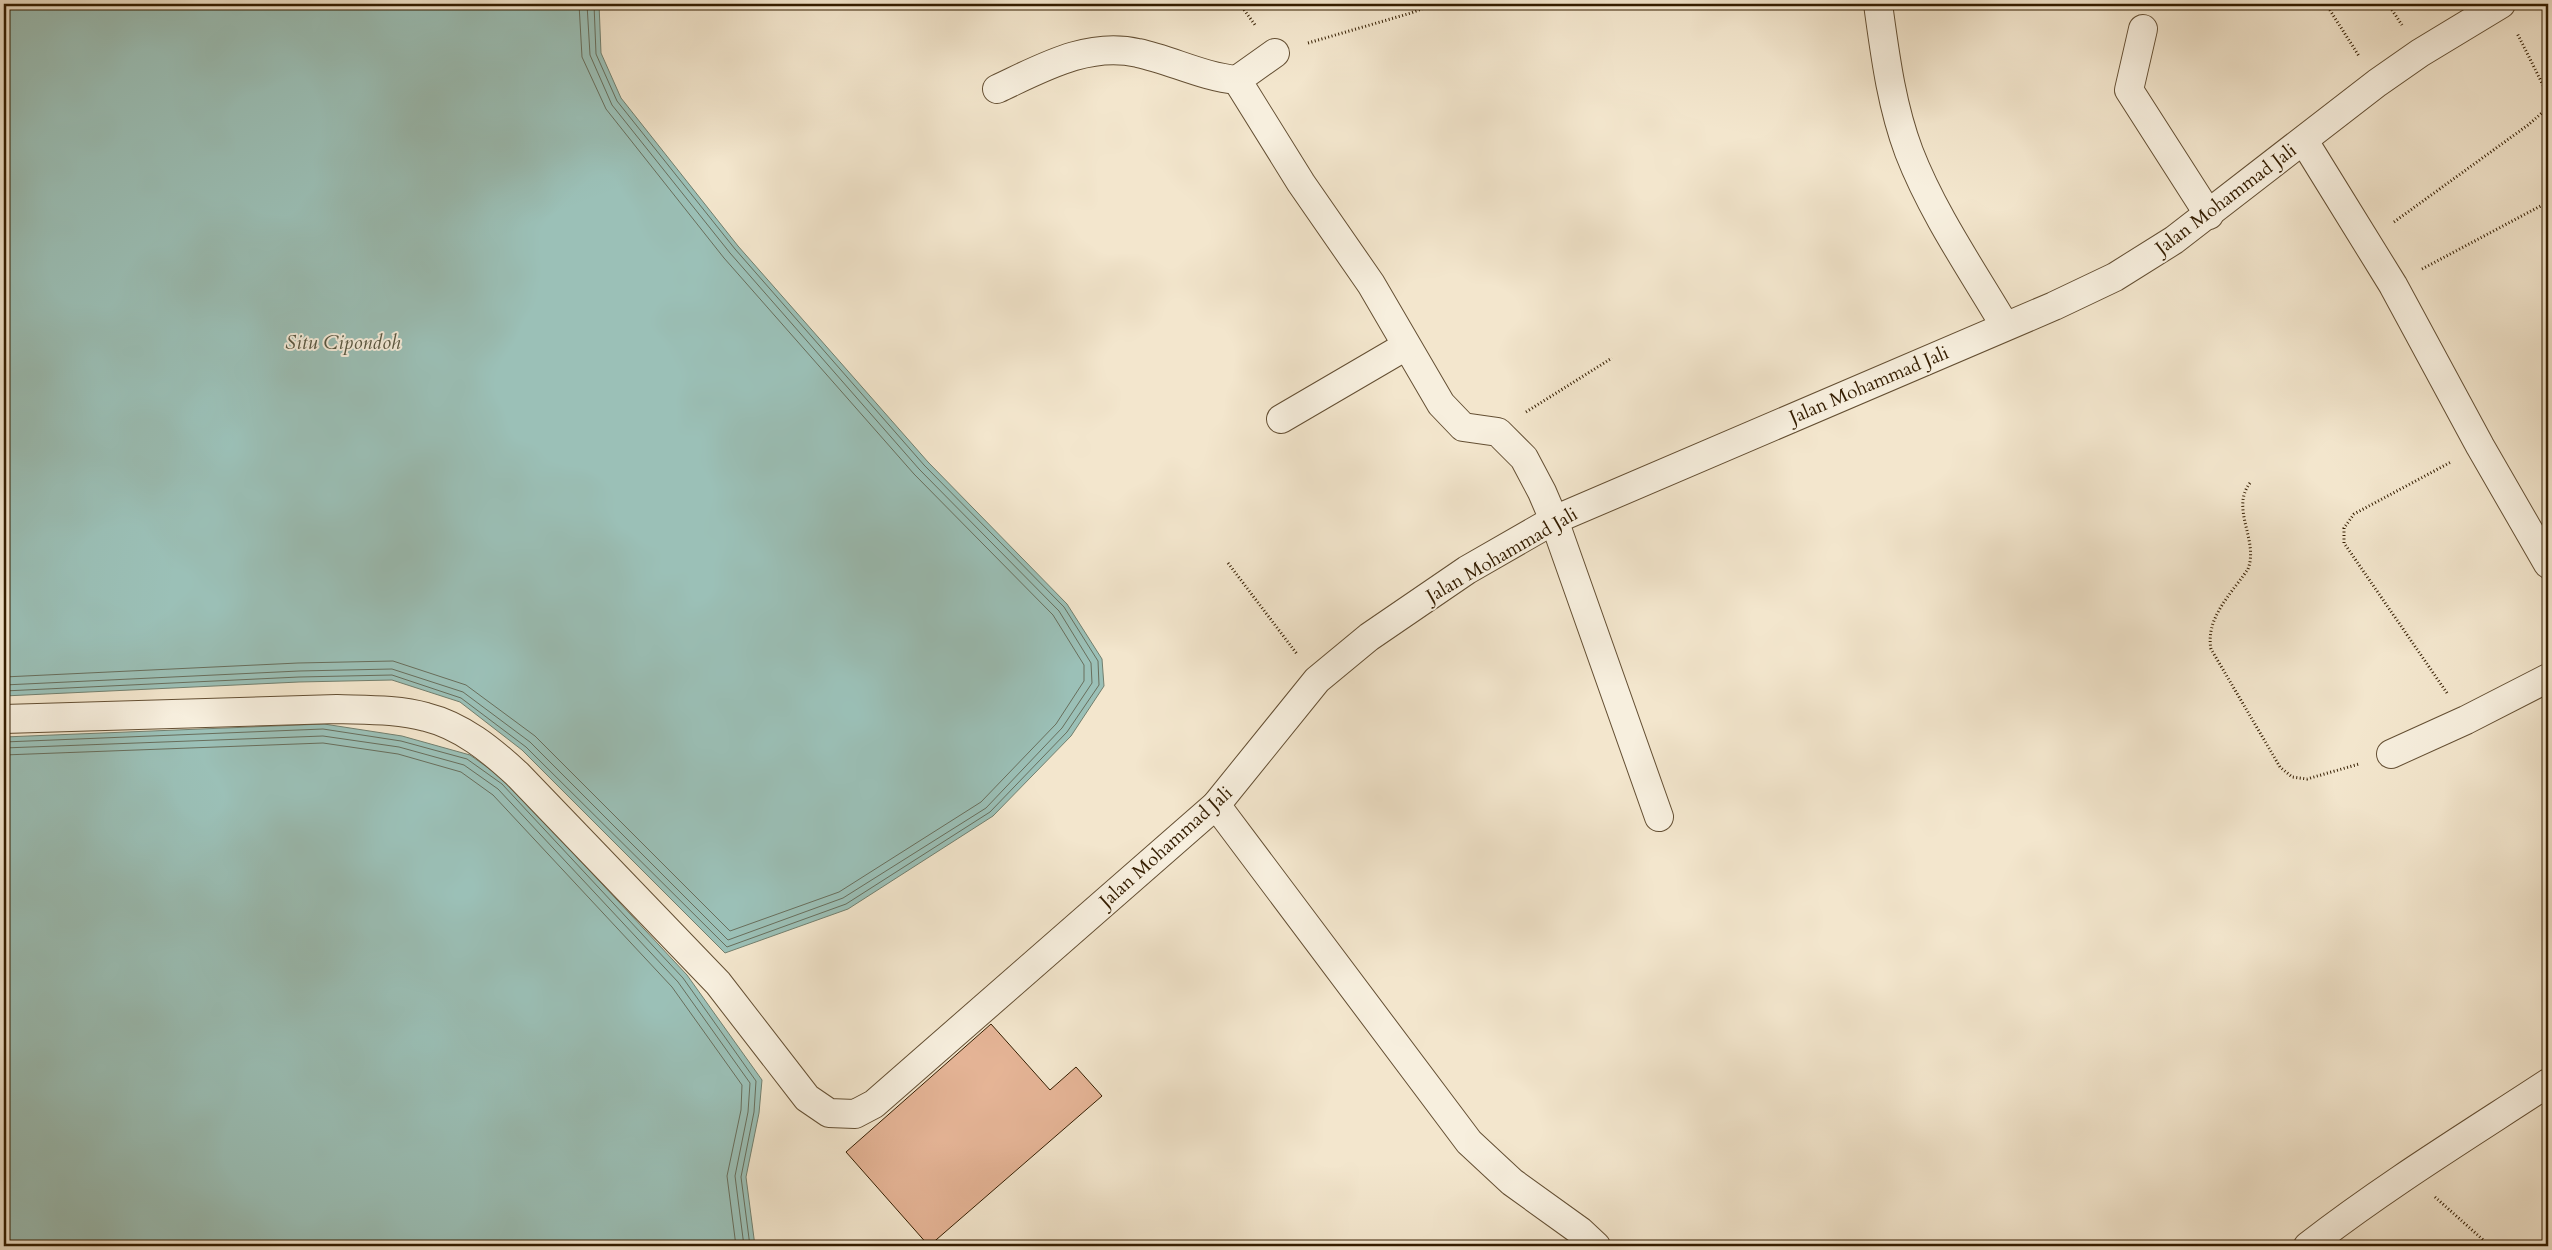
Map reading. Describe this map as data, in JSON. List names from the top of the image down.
{
  "streets": {
    "street": ["Jalan Mohammad Jali"]
  },
  "water": ["Situ Cipondoh"]
}
